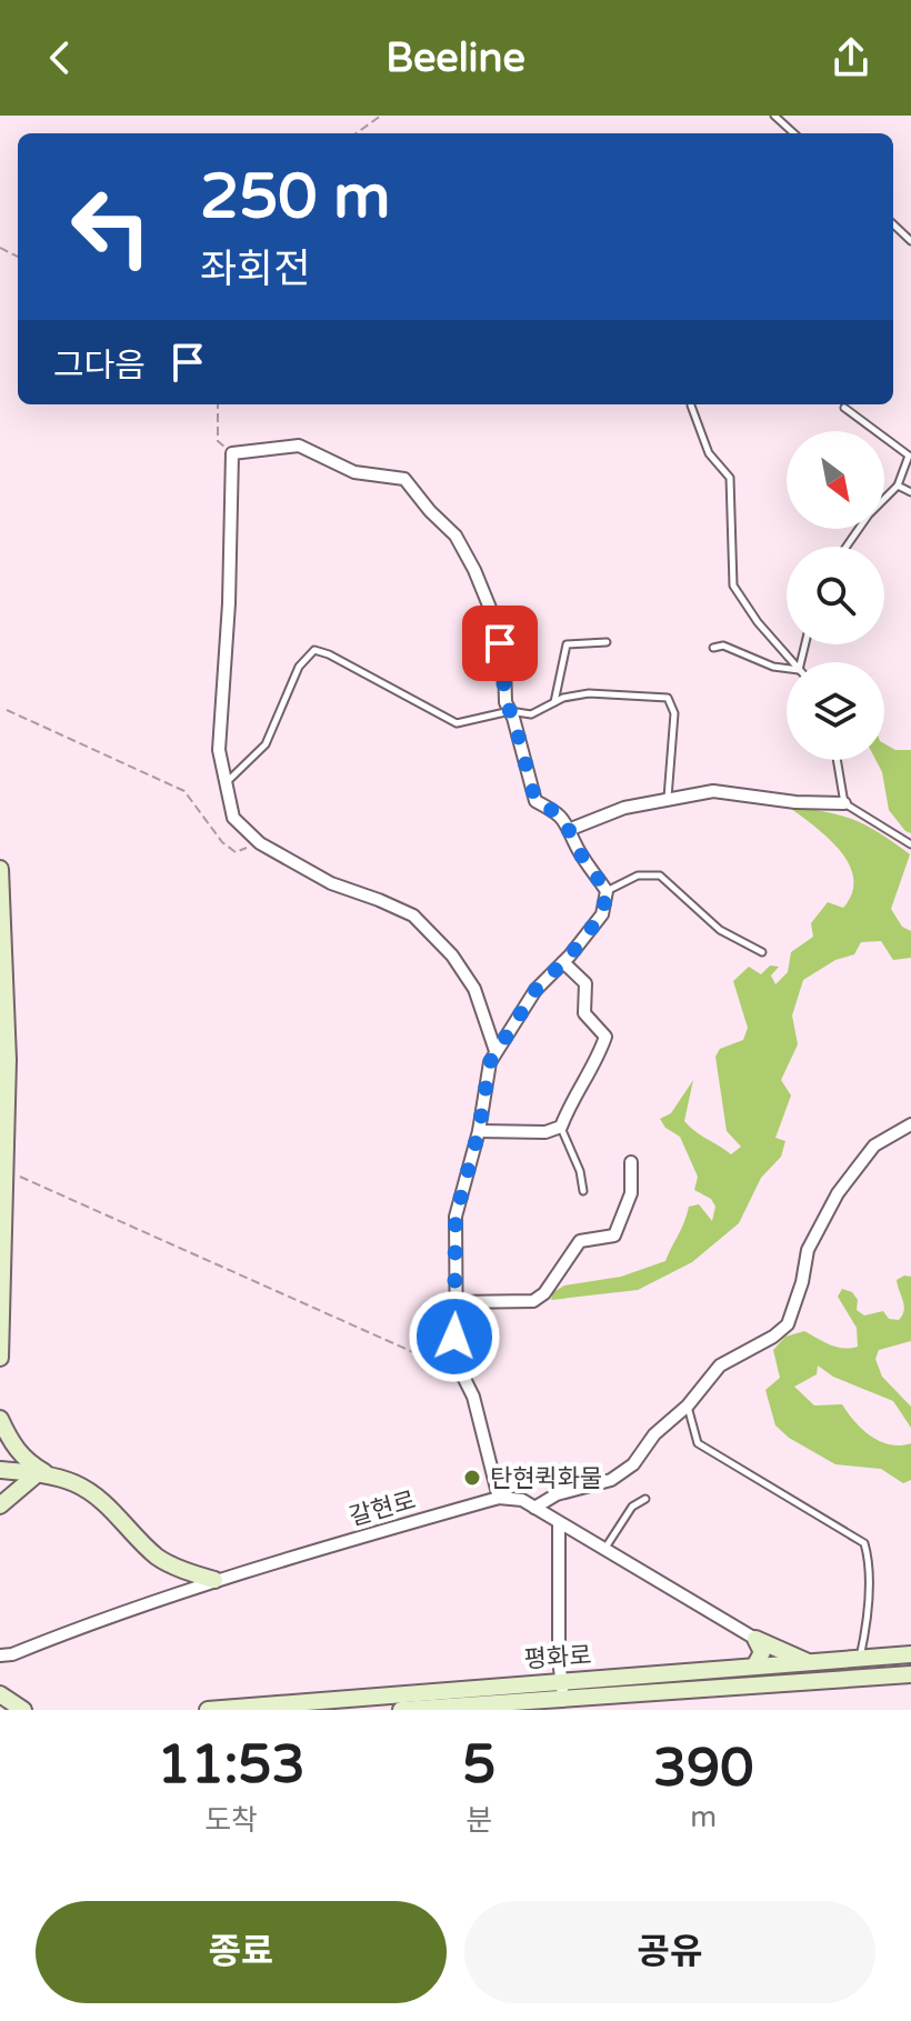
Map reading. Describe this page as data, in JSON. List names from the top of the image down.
{
  "streets": {
    "main road": ["평화로"],
    "street": ["갈현로"]
  },
  "places": ["탄현퀵화물"],
  "north": "bottom right",
  "page": {
    "header": "Beeline",
    "turn": ["250 m", "좌회전"],
    "then": "그다음",
    "eta": [
      "11:53",
      "도착",
      "5",
      "분",
      "390",
      "m"
    ],
    "buttons": ["종료", "공유"]
  }
}
